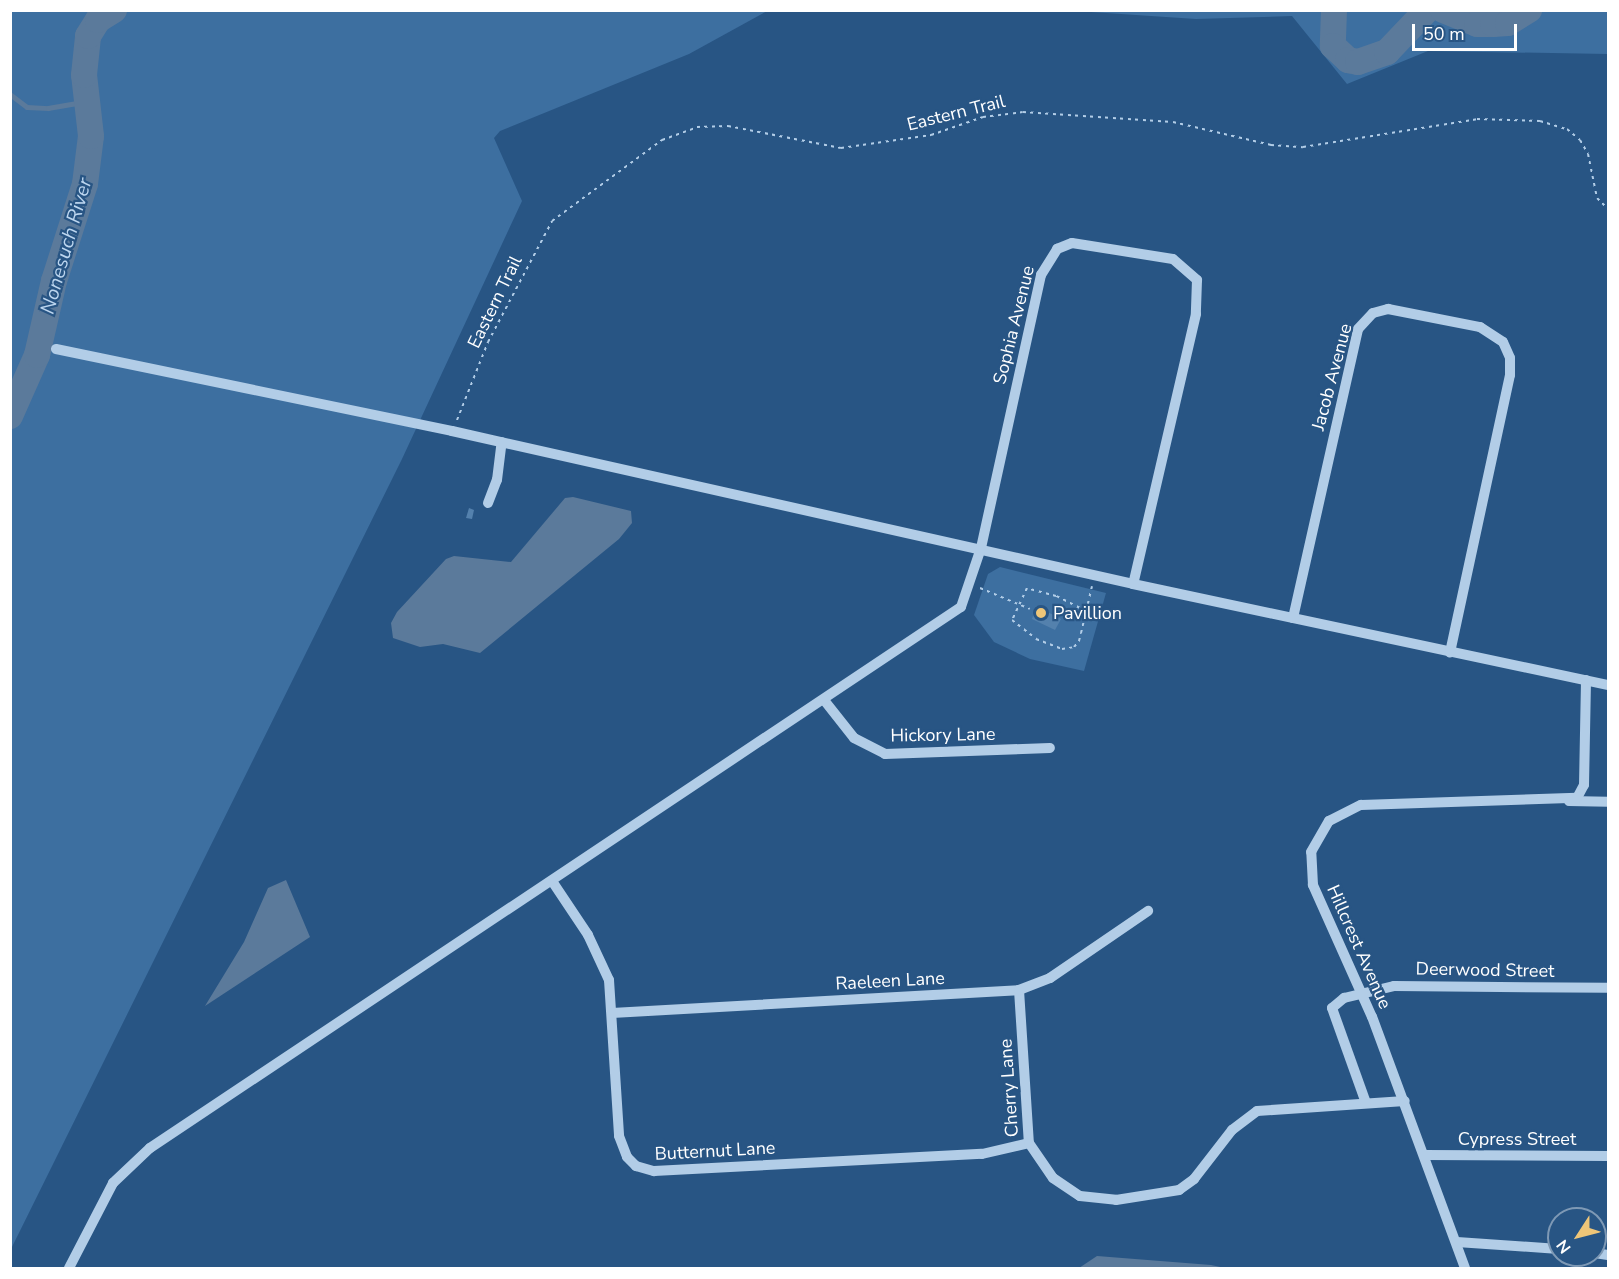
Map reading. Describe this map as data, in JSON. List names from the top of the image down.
{
  "streets": {
    "street": [
      "Sophia Avenue",
      "Jacob Avenue",
      "Hickory Lane",
      "Hillcrest Avenue",
      "Deerwood Street",
      "Raeleen Lane",
      "Cherry Lane",
      "Cypress Street",
      "Butternut Lane"
    ],
    "path": ["Eastern Trail"]
  },
  "crossings": [
    ["Sophia Avenue", "Hickory Lane"],
    ["Sophia Avenue", "Butternut Lane"],
    ["Hillcrest Avenue", "Deerwood Street"],
    ["Hillcrest Avenue", "Cherry Lane"],
    ["Hillcrest Avenue", "Cypress Street"],
    ["Deerwood Street", "Cherry Lane"],
    ["Raeleen Lane", "Cherry Lane"],
    ["Raeleen Lane", "Butternut Lane"],
    ["Cherry Lane", "Butternut Lane"]
  ],
  "water": ["Nonesuch River"],
  "places": ["Pavillion"],
  "scale_bar": "50 m",
  "north": "bottom left"
}
